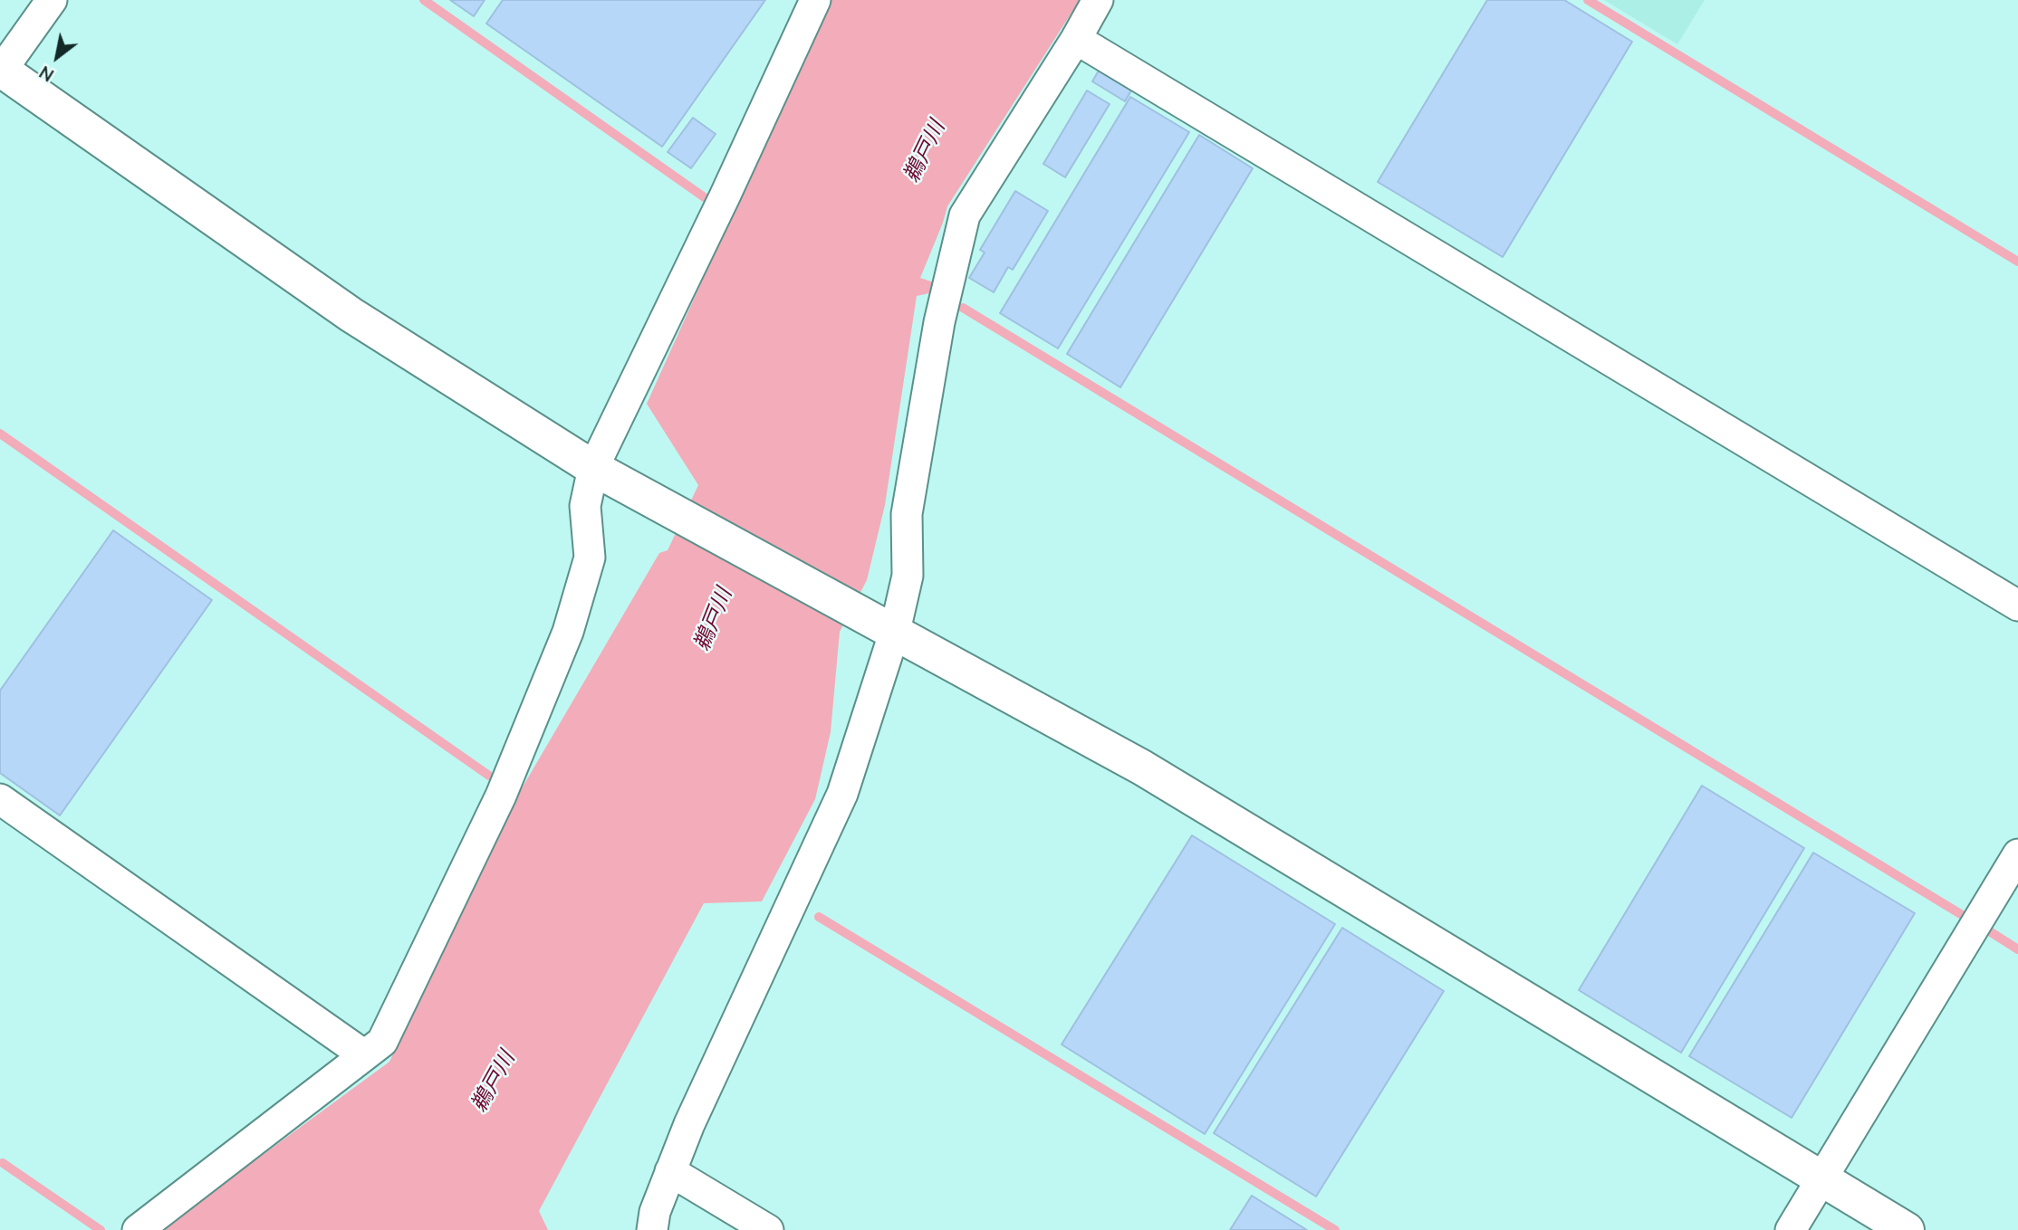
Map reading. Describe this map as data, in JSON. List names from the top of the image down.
{
  "water": ["鵜戸川"],
  "north": "bottom left"
}
